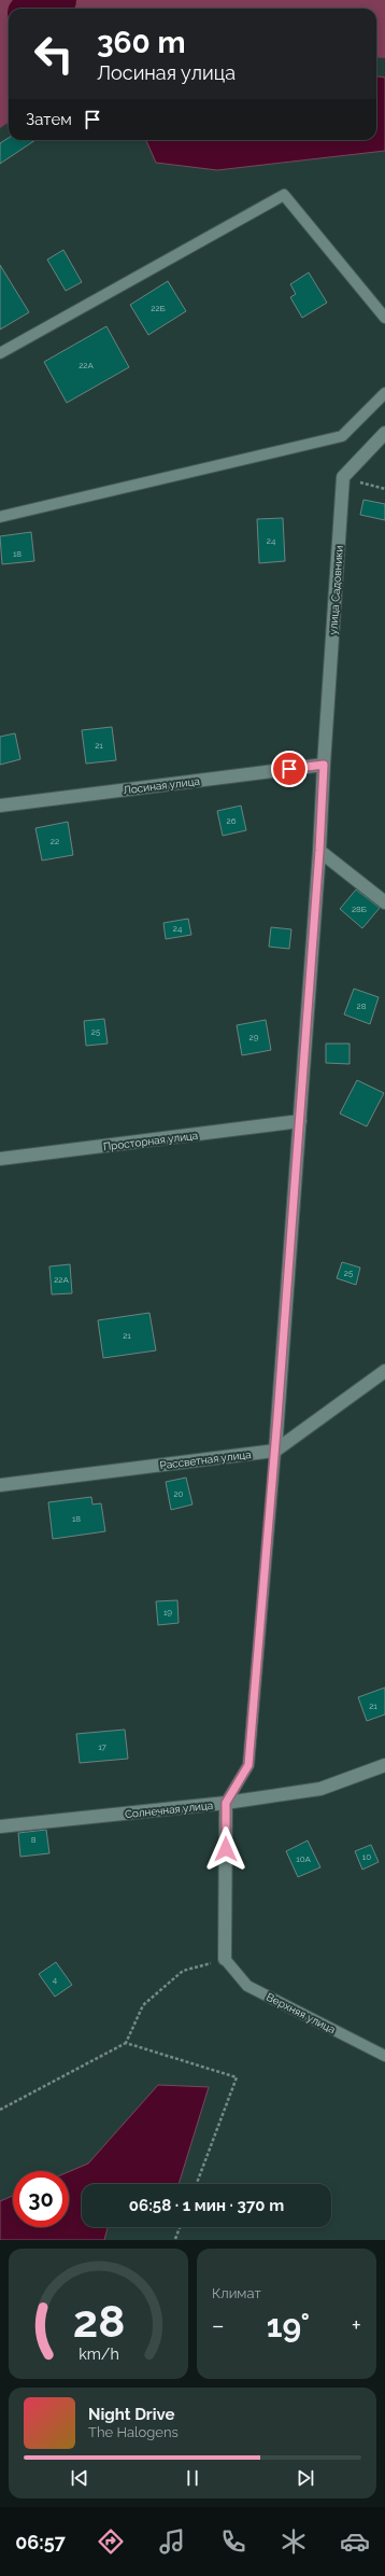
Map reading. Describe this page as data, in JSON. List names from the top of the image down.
{
  "streets": {
    "street": [
      "улица Садовники",
      "Лосиная улица",
      "Просторная улица",
      "Рассветная улица",
      "Солнечная улица"
    ],
    "lane": ["Верхняя улица"]
  },
  "crossings": [
    ["улица Садовники", "Лосиная улица"],
    ["улица Садовники", "Просторная улица"],
    ["улица Садовники", "Рассветная улица"]
  ],
  "house_numbers": [
    "22Б",
    "22А",
    "24",
    "18",
    "21",
    "26",
    "22",
    "28Б",
    "24",
    "28",
    "25",
    "29",
    "25",
    "22А",
    "21",
    "20",
    "18",
    "19",
    "21",
    "17",
    "8",
    "10",
    "10А",
    "4"
  ],
  "page": {
    "turn": ["360 m", "Лосиная улица"],
    "then": "Затем",
    "limit": "30",
    "trip": "06:58 · 1 мин · 370 m",
    "tile": "Климат",
    "heat": ["−", "19°", "+"],
    "song": ["Night Drive", "The Halogens"],
    "tabs": "06:57",
    "gauge": ["28", "km/h"]
  }
}
